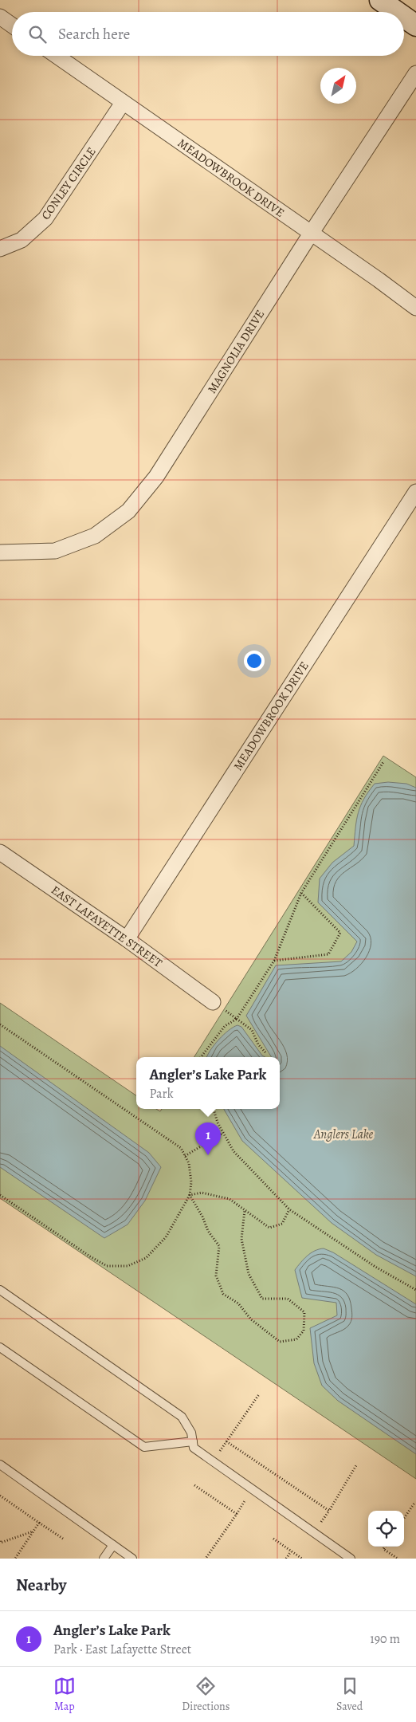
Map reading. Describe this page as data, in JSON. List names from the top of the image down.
{
  "streets": {
    "street": [
      "MEADOWBROOK DRIVE",
      "CONLEY CIRCLE",
      "MAGNOLIA DRIVE",
      "EAST LAFAYETTE STREET"
    ]
  },
  "crossings": [
    ["MEADOWBROOK DRIVE", "CONLEY CIRCLE"],
    ["MEADOWBROOK DRIVE", "MAGNOLIA DRIVE"],
    ["MEADOWBROOK DRIVE", "EAST LAFAYETTE STREET"]
  ],
  "water": ["Anglers Lake"],
  "north": "top right",
  "page": {
    "search": "Search here",
    "popup": ["Angler’s Lake Park", "Park"],
    "pins": "1",
    "heading": "Nearby",
    "list": [
      {
        "mark": "1",
        "name": "Angler’s Lake Park",
        "note": "Park · East Lafayette Street",
        "value": "190 m"
      }
    ],
    "nav": ["Map", "Directions", "Saved"]
  }
}
